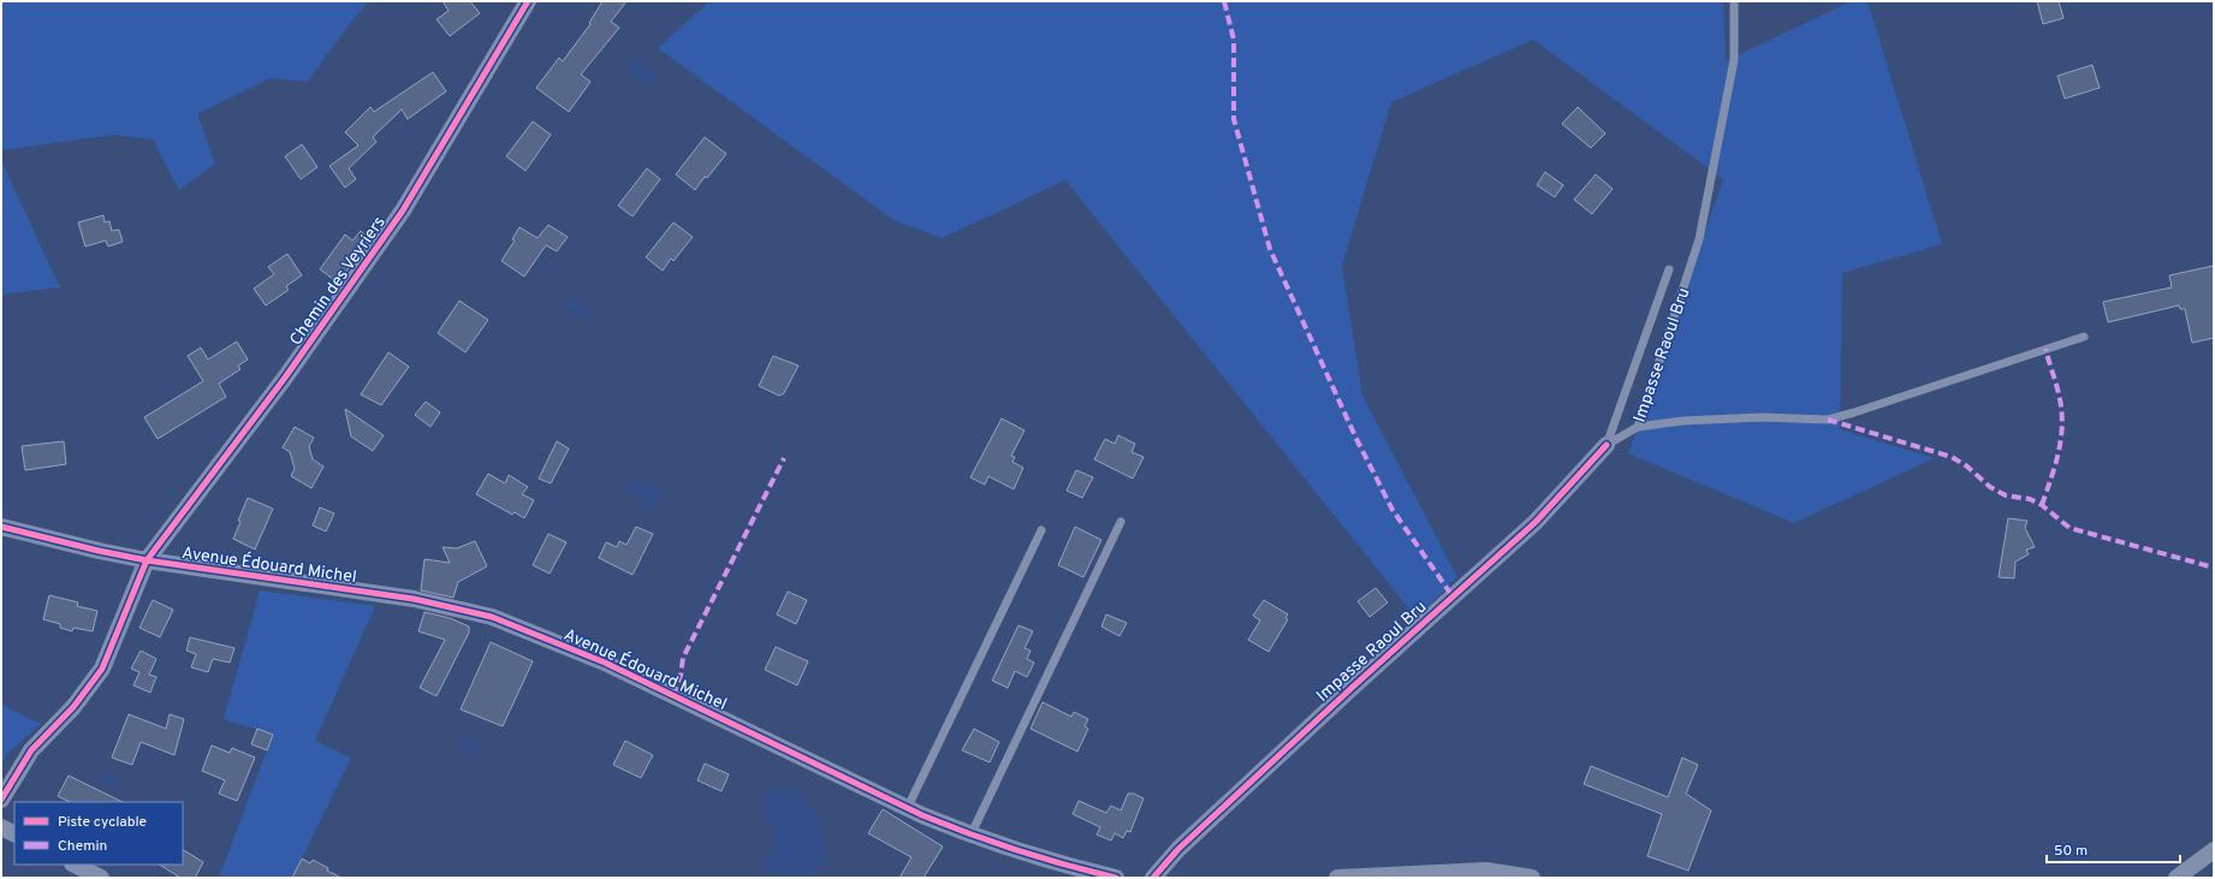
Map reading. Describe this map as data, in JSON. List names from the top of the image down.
{
  "streets": {
    "street": ["Chemin des Veyriers", "Impasse Raoul Bru", "Avenue Édouard Michel"]
  },
  "crossings": [
    ["Chemin des Veyriers", "Avenue Édouard Michel"]
  ],
  "legend": ["Piste cyclable", "Chemin"],
  "scale_bar": "50 m"
}
